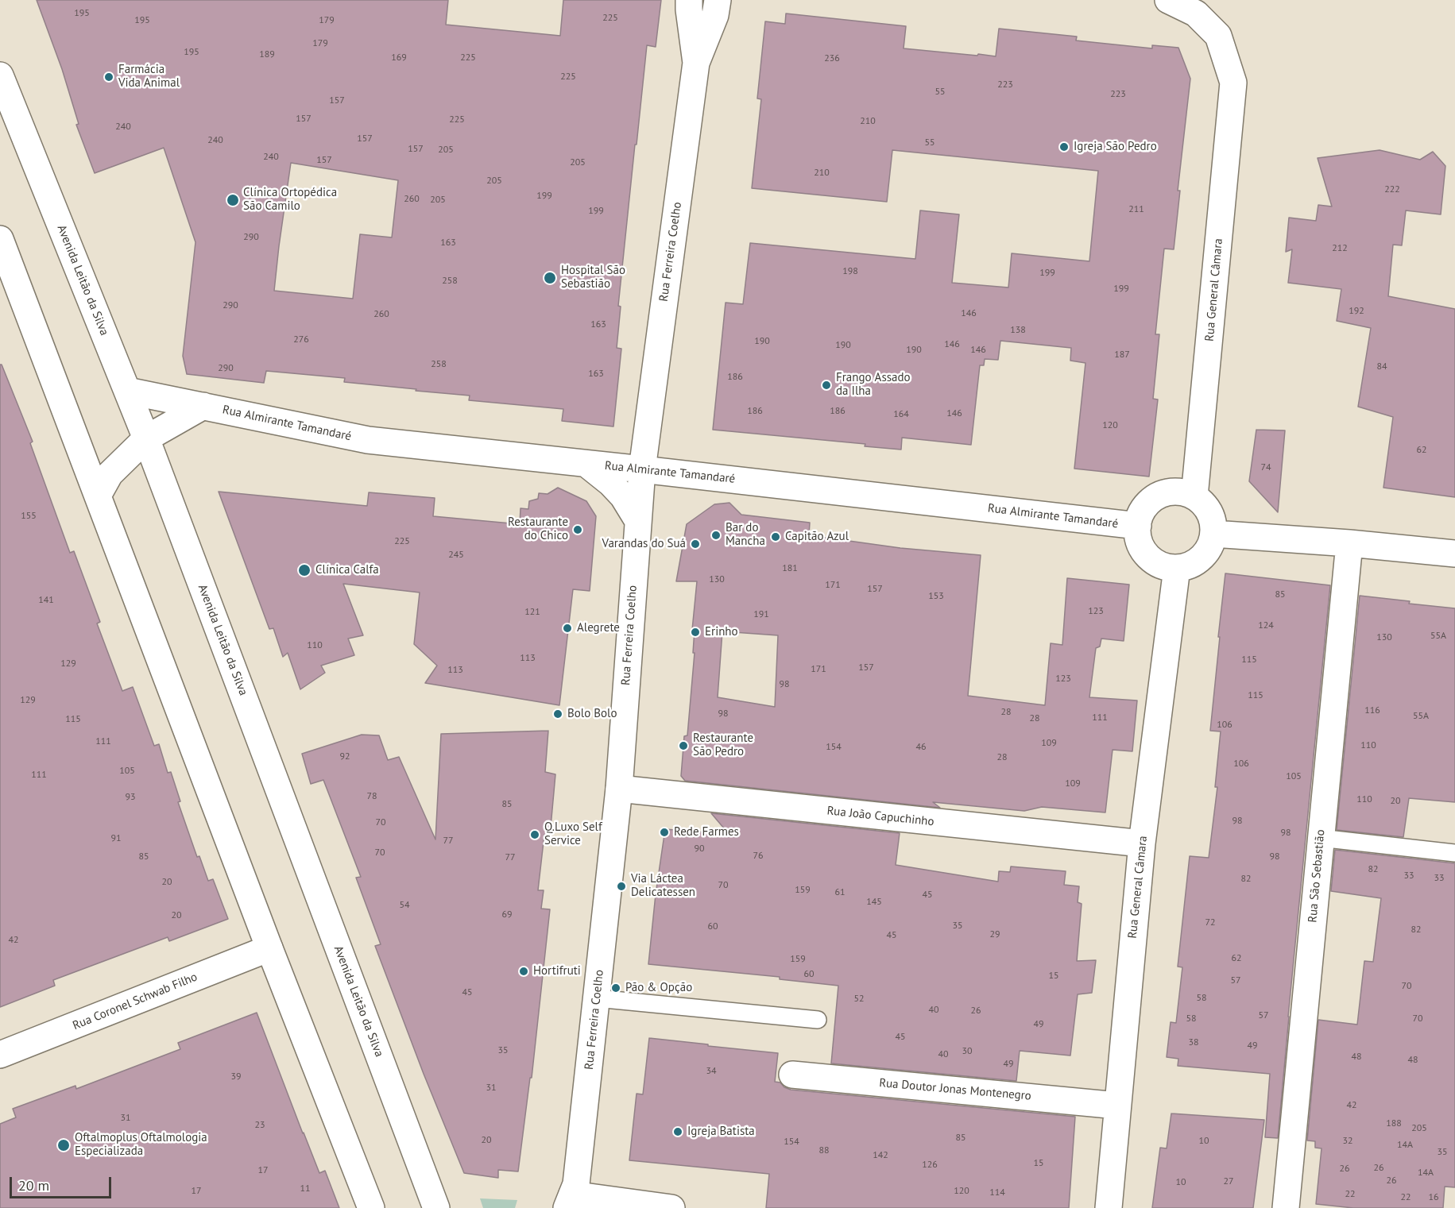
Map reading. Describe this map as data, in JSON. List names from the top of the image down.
{
  "streets": {
    "street": [
      "Rua Ferreira Coelho",
      "Avenida Leitão da Silva",
      "Rua General Câmara",
      "Rua Almirante Tamandaré",
      "Rua João Capuchinho",
      "Rua São Sebastião",
      "Rua Coronel Schwab Filho",
      "Rua Doutor Jonas Montenegro"
    ]
  },
  "crossings": [
    ["Rua Ferreira Coelho", "Rua Almirante Tamandaré"],
    ["Rua Ferreira Coelho", "Rua João Capuchinho"],
    ["Avenida Leitão da Silva", "Rua Almirante Tamandaré"],
    ["Rua General Câmara", "Rua Almirante Tamandaré"],
    ["Rua General Câmara", "Rua João Capuchinho"],
    ["Rua General Câmara", "Rua Doutor Jonas Montenegro"]
  ],
  "places": [
    "Farmácia Vida Animal",
    "Igreja São Pedro",
    "Clínica Ortopédica São Camilo",
    "Hospital São Sebastião",
    "Frango Assado da Ilha",
    "Restaurante do Chico",
    "Bar do Mancha",
    "Capitão Azul",
    "Varandas do Suá",
    "Clínica Calfa",
    "Alegrete",
    "Erinho",
    "Bolo Bolo",
    "Restaurante São Pedro",
    "Rede Farmes",
    "Q.Luxo Self Service",
    "Via Láctea Delicatessen",
    "Hortifruti",
    "Pão & Opção",
    "Igreja Batista",
    "Oftalmoplus Oftalmologia Especializada"
  ],
  "house_numbers": [
    "195",
    "225",
    "195",
    "179",
    "179",
    "195",
    "189",
    "169",
    "225",
    "236",
    "225",
    "223",
    "55",
    "223",
    "157",
    "157",
    "225",
    "210",
    "240",
    "157",
    "240",
    "55",
    "157",
    "205",
    "240",
    "157",
    "205",
    "210",
    "205",
    "222",
    "199",
    "260",
    "205",
    "211",
    "199",
    "290",
    "163",
    "212",
    "198",
    "199",
    "258",
    "199",
    "290",
    "192",
    "146",
    "260",
    "163",
    "138",
    "276",
    "190",
    "146",
    "190",
    "190",
    "146",
    "187",
    "258",
    "84",
    "290",
    "163",
    "186",
    "186",
    "186",
    "146",
    "164",
    "120",
    "62",
    "74",
    "155",
    "225",
    "245",
    "181",
    "130",
    "171",
    "157",
    "85",
    "153",
    "141",
    "123",
    "121",
    "191",
    "124",
    "55A",
    "130",
    "110",
    "113",
    "115",
    "129",
    "157",
    "171",
    "113",
    "123",
    "98",
    "115",
    "129",
    "116",
    "28",
    "98",
    "55A",
    "111",
    "28",
    "115",
    "106",
    "111",
    "109",
    "110",
    "154",
    "46",
    "92",
    "28",
    "106",
    "105",
    "111",
    "105",
    "109",
    "78",
    "93",
    "110",
    "20",
    "85",
    "98",
    "70",
    "98",
    "91",
    "77",
    "90",
    "70",
    "76",
    "85",
    "98",
    "77",
    "82",
    "33",
    "33",
    "82",
    "20",
    "70",
    "159",
    "61",
    "45",
    "145",
    "54",
    "69",
    "20",
    "72",
    "35",
    "60",
    "82",
    "29",
    "45",
    "42",
    "62",
    "159",
    "60",
    "15",
    "57",
    "70",
    "45",
    "58",
    "52",
    "40",
    "26",
    "57",
    "58",
    "70",
    "49",
    "45",
    "38",
    "49",
    "35",
    "30",
    "40",
    "48",
    "48",
    "49",
    "34",
    "39",
    "31",
    "42",
    "31",
    "188",
    "23",
    "205",
    "85",
    "20",
    "10",
    "32",
    "154",
    "14A",
    "88",
    "35",
    "142",
    "15",
    "126",
    "26",
    "26",
    "17",
    "14A",
    "26",
    "27",
    "10",
    "11",
    "17",
    "120",
    "114",
    "22",
    "22",
    "16"
  ],
  "scale_bar": "20 m"
}
